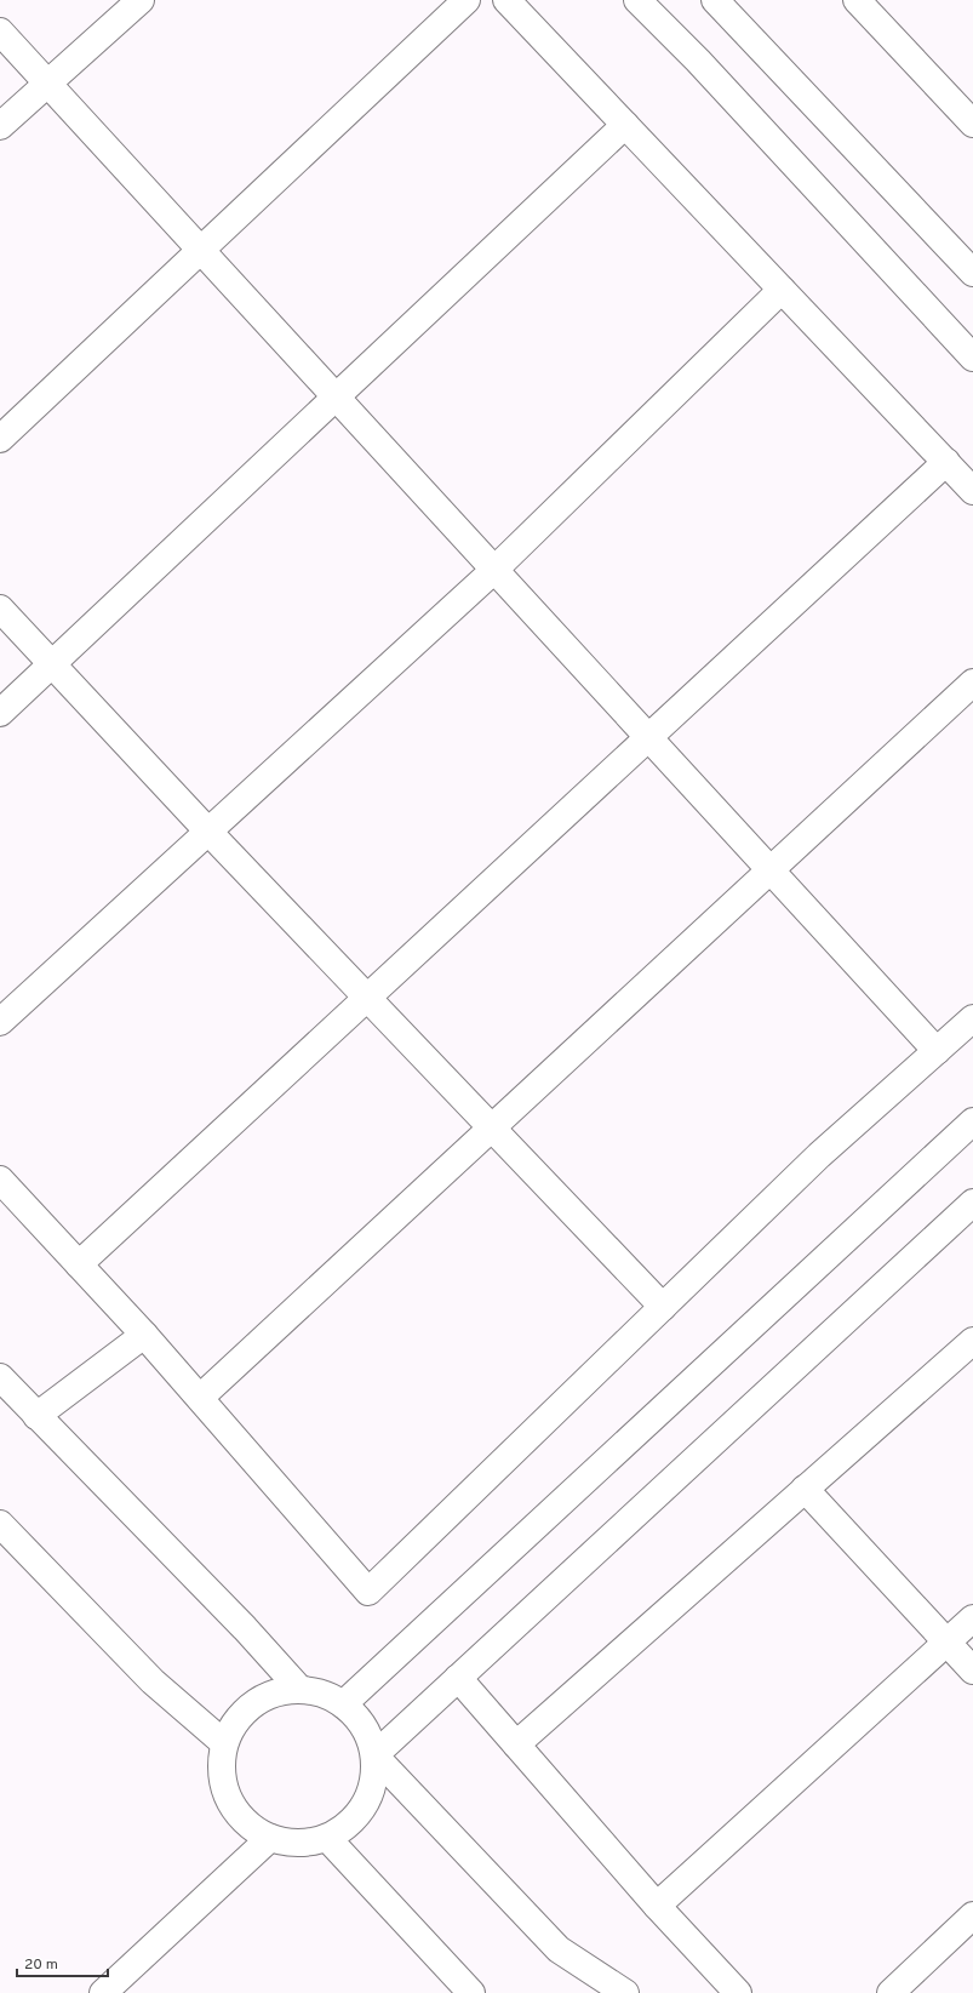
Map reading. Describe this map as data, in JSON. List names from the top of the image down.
{
  "scale_bar": "20 m"
}
